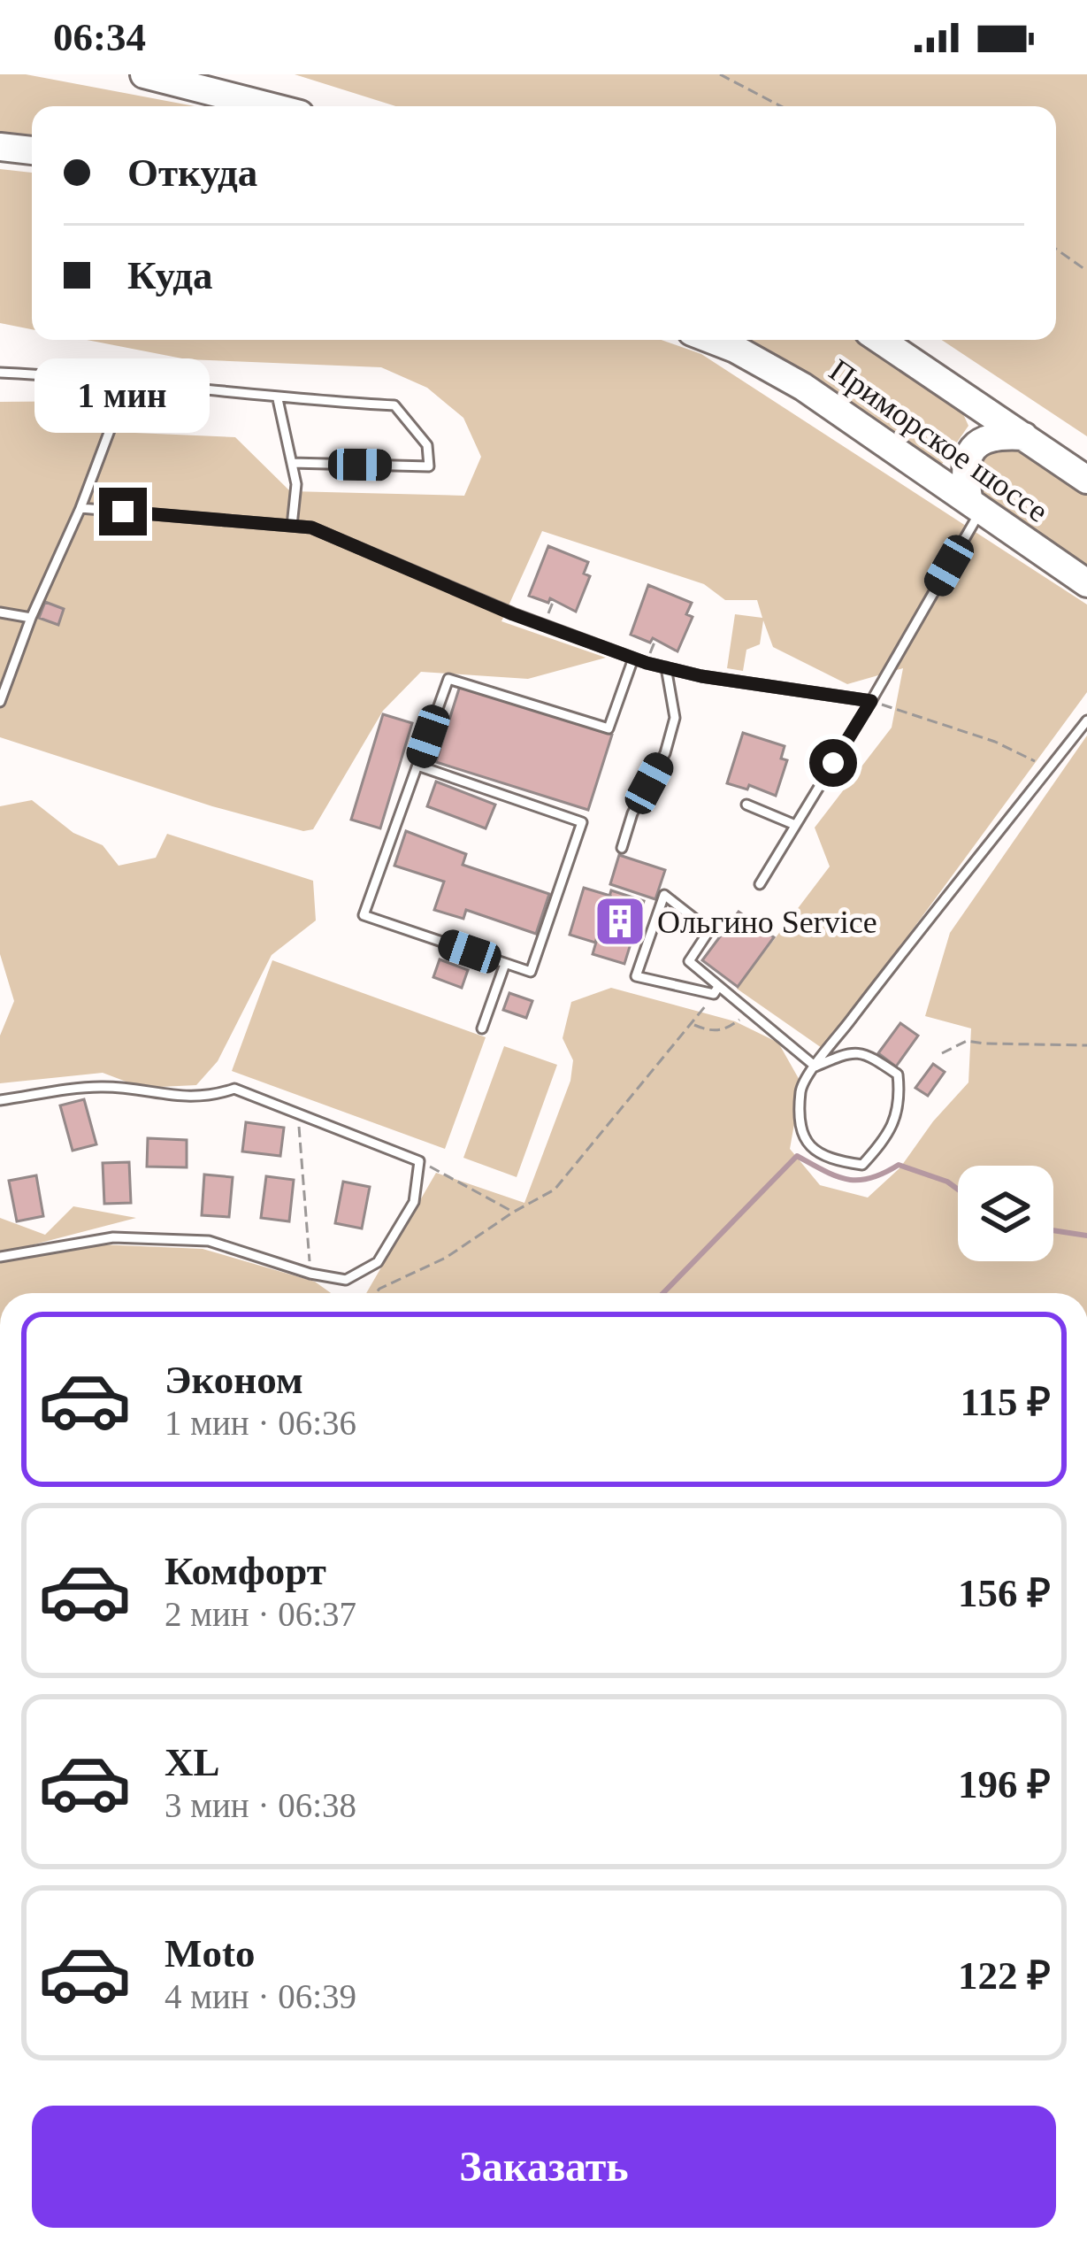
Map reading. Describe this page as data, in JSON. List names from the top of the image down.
{
  "streets": {
    "main road": ["Приморское шоссе"]
  },
  "places": {
    "building": ["Ольгино Service"]
  },
  "page": {
    "status": "06:34",
    "banner": ["Откуда", "Куда"],
    "bubble": "1 мин",
    "list": [
      {
        "name": "Эконом",
        "note": "1 мин · 06:36",
        "value": "115 ₽"
      },
      {
        "name": "Комфорт",
        "note": "2 мин · 06:37",
        "value": "156 ₽"
      },
      {
        "name": "XL",
        "note": "3 мин · 06:38",
        "value": "196 ₽"
      },
      {
        "name": "Moto",
        "note": "4 мин · 06:39",
        "value": "122 ₽"
      }
    ],
    "buttons": "Заказать"
  }
}
